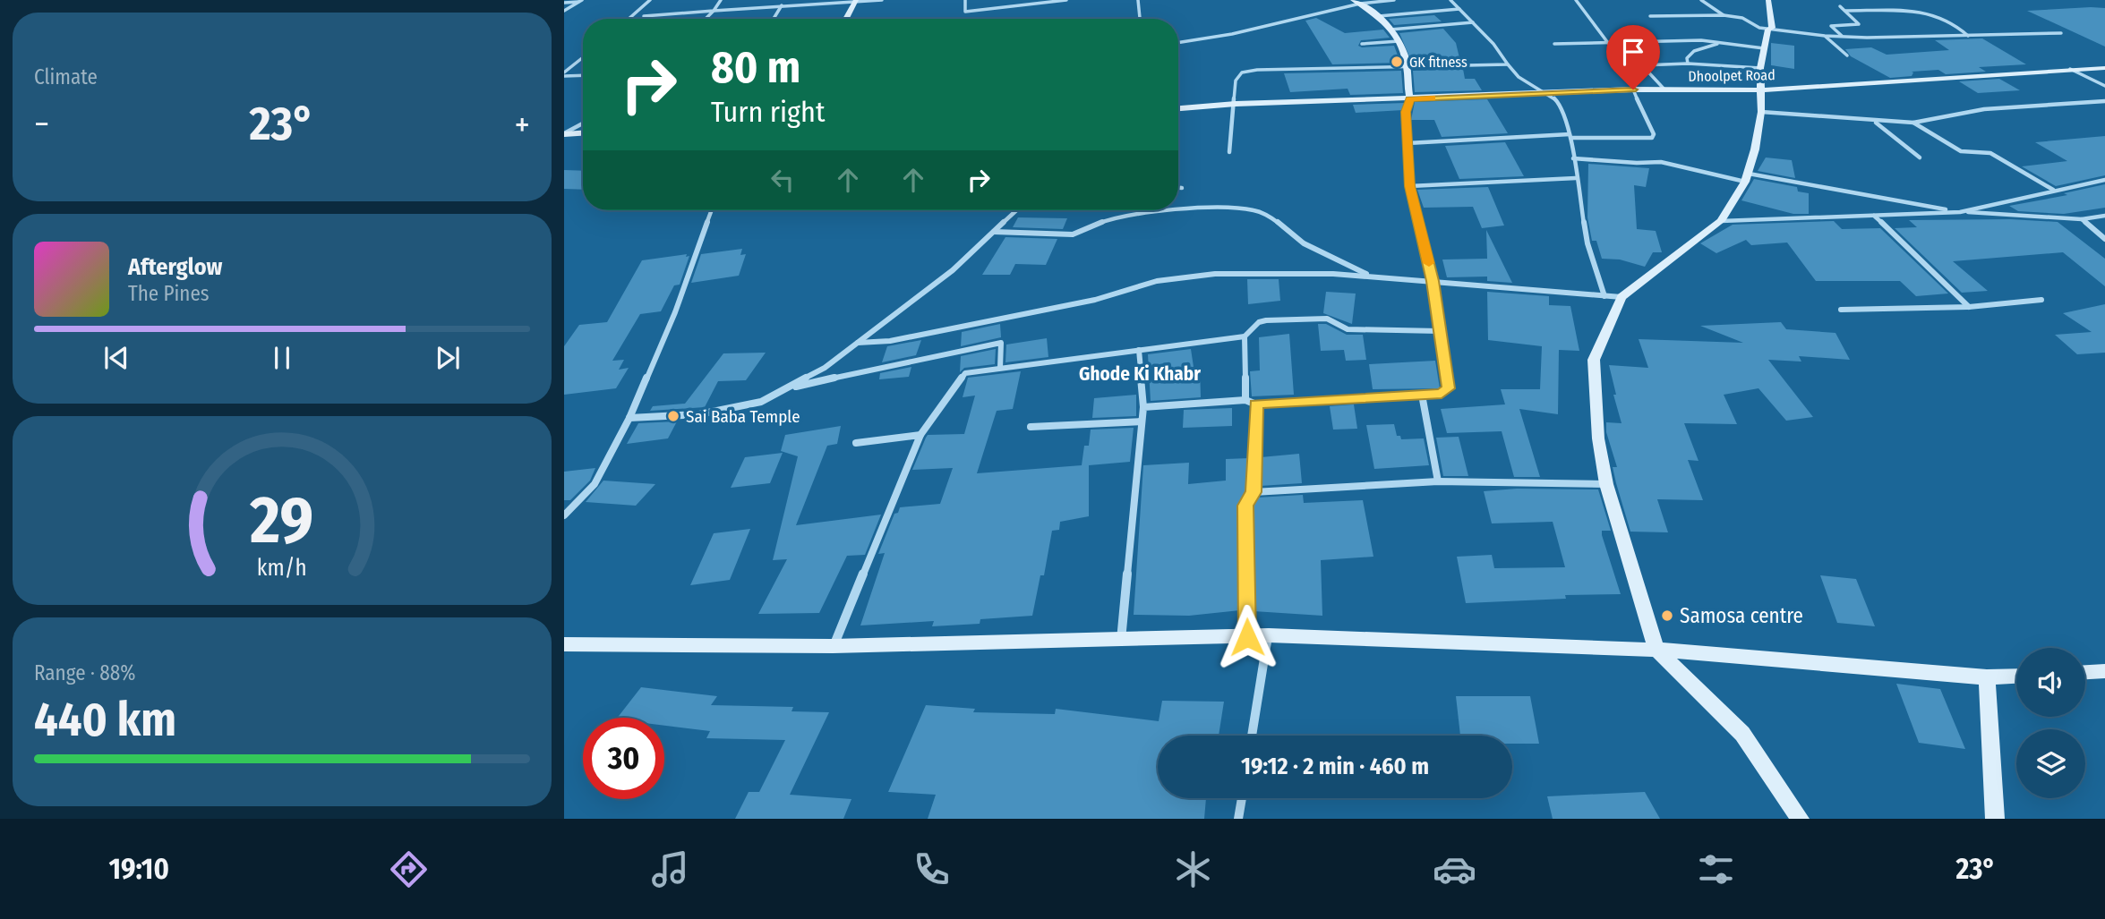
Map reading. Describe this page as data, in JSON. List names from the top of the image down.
{
  "streets": {
    "street": ["Dhoolpet Road"]
  },
  "districts": ["Ghode Ki Khabr"],
  "places": ["GK fitness", "Sai Baba Temple", "Samosa centre"],
  "page": {
    "tile": [
      "Climate",
      ["Range · 88%", "440 km"]
    ],
    "turn": ["80 m", "Turn right"],
    "heat": ["−", "23°", "+"],
    "song": ["Afterglow", "The Pines"],
    "limit": "30",
    "trip": "19:12 · 2 min · 460 m",
    "tabs": ["19:10", "23°"],
    "gauge": ["29", "km/h"]
  }
}
